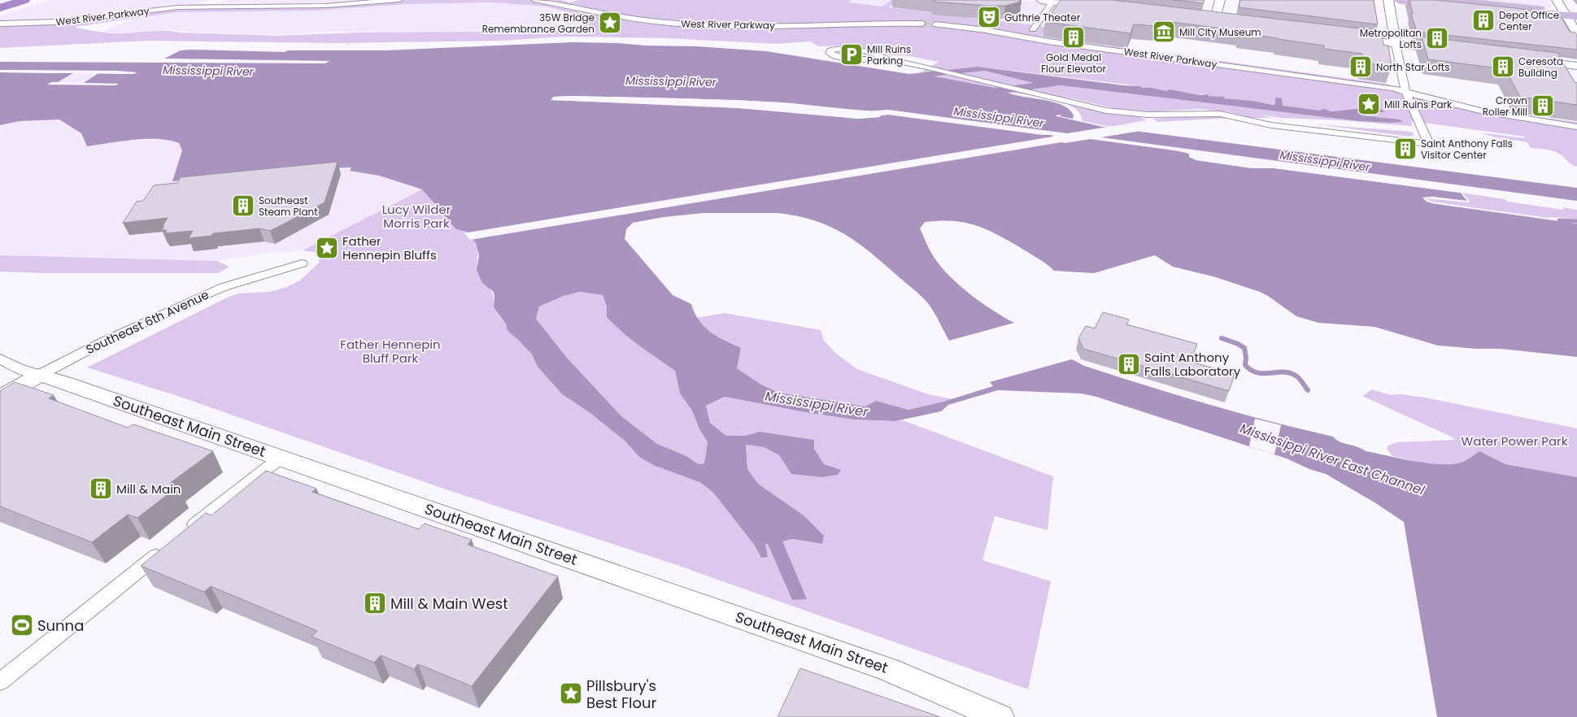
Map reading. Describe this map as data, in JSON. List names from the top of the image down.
{
  "streets": {
    "street": ["West River Parkway", "Southeast 6th Avenue", "Southeast Main Street"]
  },
  "crossings": [
    ["Southeast 6th Avenue", "Southeast Main Street"]
  ],
  "water": ["Mississippi River", "Mississippi River East Channel"],
  "parks": ["Lucy Wilder Morris Park", "Father Hennepin Bluff Park", "Water Power Park"],
  "places": {
    "theatre": ["Guthrie Theater"],
    "building": [
      "Depot Office Center",
      "Gold Medal Flour Elevator",
      "Metropolitan Lofts",
      "North Star Lofts",
      "Ceresota Building",
      "Crown Roller Mill",
      "Saint Anthony Falls Visitor Center",
      "Southeast Steam Plant",
      "Saint Anthony Falls Laboratory",
      "Mill & Main",
      "Mill & Main West"
    ],
    "place": [
      "35W Bridge Remembrance Garden",
      "Mill Ruins Park",
      "Father Hennepin Bluffs",
      "Pillsbury's Best Flour"
    ],
    "museum": ["Mill City Museum"],
    "parking": ["Mill Ruins Parking"],
    "sports": ["Sunna"]
  }
}
